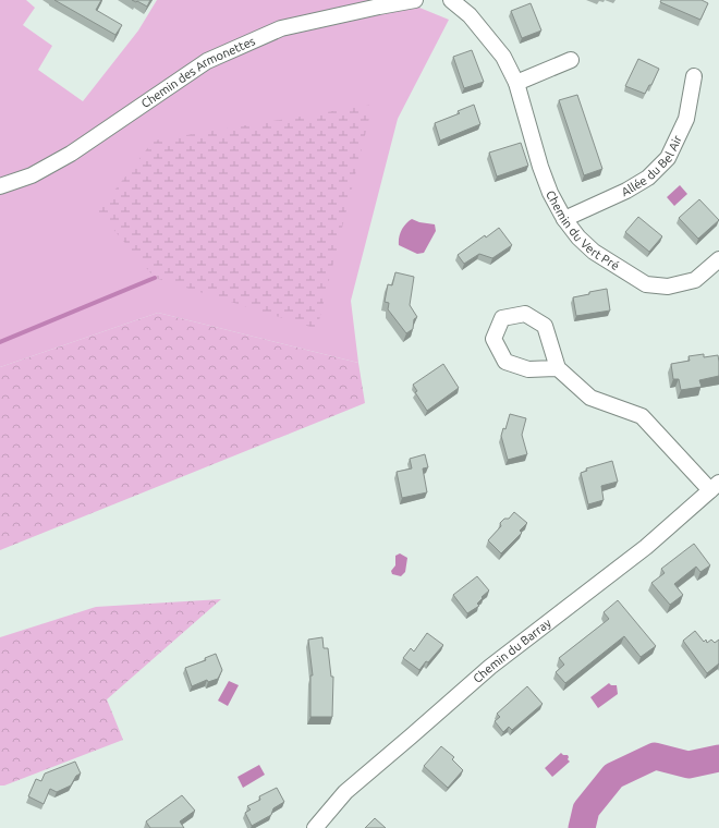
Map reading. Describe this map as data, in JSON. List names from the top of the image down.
{
  "streets": {
    "street": [
      "Chemin des Armonettes",
      "Allée du Bel Air",
      "Chemin du Vert Pré",
      "Chemin du Barray"
    ]
  },
  "crossings": [
    ["Allée du Bel Air", "Chemin du Vert Pré"]
  ]
}
